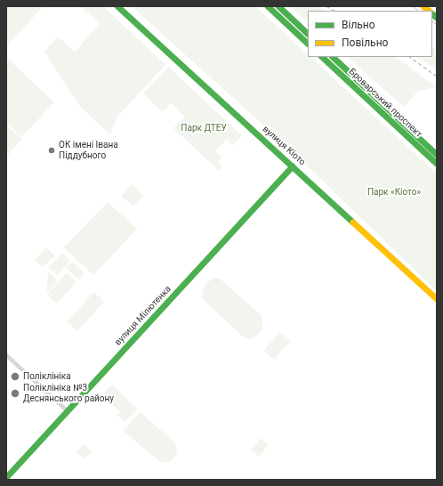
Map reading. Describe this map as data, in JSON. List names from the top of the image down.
{
  "streets": {
    "main road": ["Броварський проспект", "вулиця Кіото", "вулиця Мілютенка"]
  },
  "crossings": [
    ["вулиця Кіото", "вулиця Мілютенка"]
  ],
  "parks": ["Парк ДТЕУ", "Парк «Кіото»"],
  "places": ["ОК імені Івана Піддубного", "Поліклініка", "Поліклініка №3 Деснянського району"],
  "legend": ["Вільно", "Повільно"]
}
